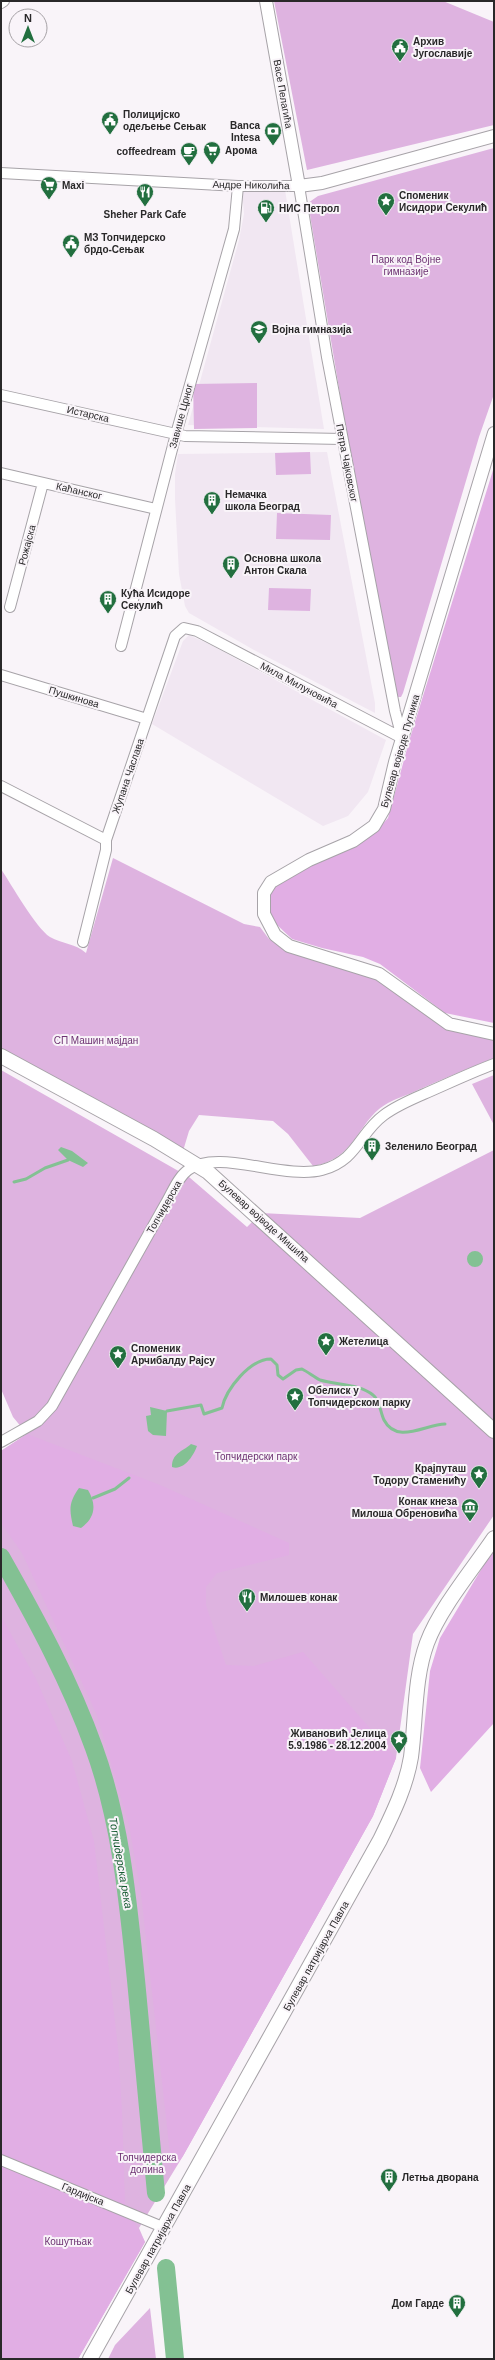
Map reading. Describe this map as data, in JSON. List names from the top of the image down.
{
  "streets": {
    "main road": ["Булевар војводе Мишића", "Булевар патријарха Павла"],
    "street": [
      "Васе Пелагића",
      "Андре Николића",
      "Истарска",
      "Завише Црног",
      "Петра Чајковског",
      "Каћанског",
      "Рожајска",
      "Мила Милуновића",
      "Пушкинова",
      "Булевар војводе Путника",
      "Жупана Часлава",
      "Топчидерска",
      "Гардијска"
    ]
  },
  "crossings": [
    ["Васе Пелагића", "Андре Николића"],
    ["Васе Пелагића", "Петра Чајковског"],
    ["Андре Николића", "Завише Црног"],
    ["Андре Николића", "Петра Чајковског"],
    ["Истарска", "Завише Црног"],
    ["Истарска", "Петра Чајковског"],
    ["Завише Црног", "Каћанског"],
    ["Петра Чајковског", "Мила Милуновића"],
    ["Петра Чајковског", "Булевар војводе Путника"],
    ["Каћанског", "Рожајска"],
    ["Мила Милуновића", "Булевар војводе Путника"],
    ["Мила Милуновића", "Жупана Часлава"],
    ["Пушкинова", "Жупана Часлава"],
    ["Топчидерска", "Булевар војводе Мишића"],
    ["Булевар патријарха Павла", "Гардијска"]
  ],
  "water": ["Топчидерска река"],
  "parks": [
    "Парк код Војне гимназије",
    "СП Машин мајдан",
    "Топчидерски парк",
    "Топчидерска долина",
    "Кошутњак"
  ],
  "places": {
    "public building": ["Архив Југославије", "Полицијско одељење Сењак", "МЗ Топчидерско брдо-Сењак"],
    "bank": ["Banca Intesa"],
    "supermarket": ["Арома", "Maxi"],
    "cafe": ["coffeedream"],
    "restaurant": ["Sheher Park Cafe", "Милошев конак"],
    "place": [
      "Споменик Исидори Секулић",
      "Жетелица",
      "Споменик Арчибалду Рајсу",
      "Обелиск у Топчидерском парку",
      "Крајпуташ Тодору Стаменићу",
      "Живановић Јелица 5.9.1986 - 28.12.2004"
    ],
    "fuel station": ["НИС Петрол"],
    "school or university": ["Војна гимназија"],
    "building": [
      "Немачка школа Београд",
      "Основна школа Антон Скала",
      "Кућа Исидоре Секулић",
      "Зеленило Београд",
      "Летња дворана",
      "Дом Гарде"
    ],
    "museum": ["Конак кнеза Милоша Обреновића"]
  },
  "north": "top"
}
